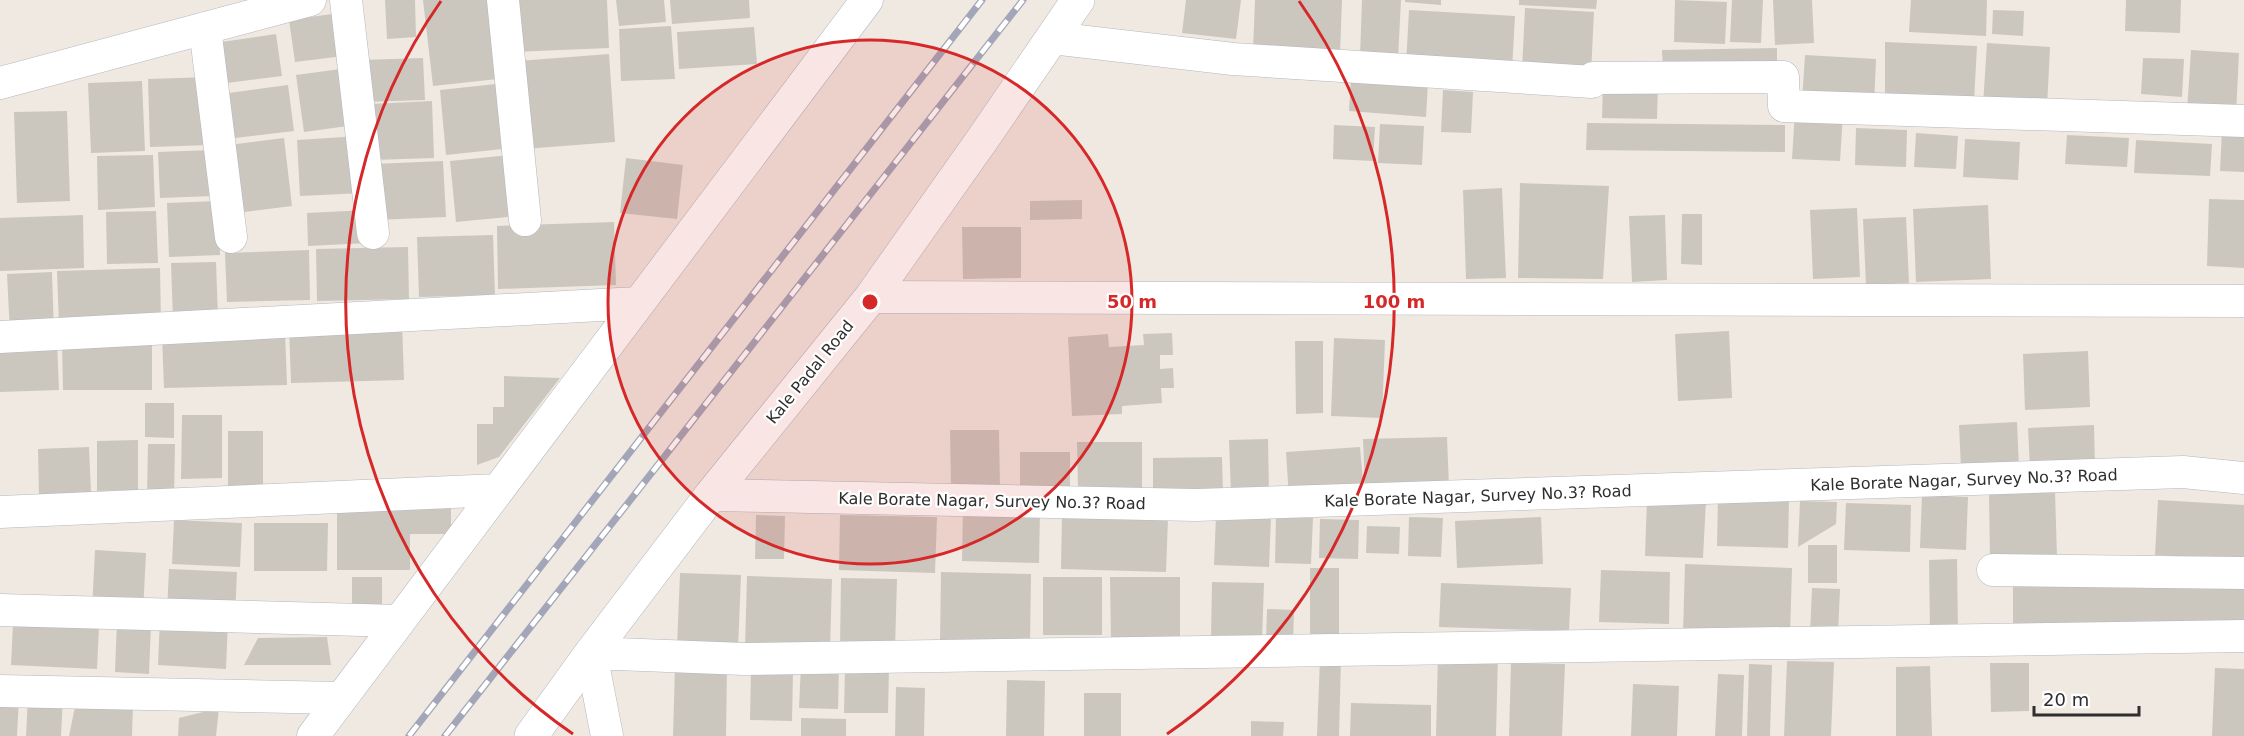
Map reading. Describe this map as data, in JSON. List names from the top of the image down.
{
  "streets": {
    "street": ["Kale Padal Road", "Kale Borate Nagar, Survey No.3? Road"]
  },
  "crossings": [
    ["Kale Padal Road", "Kale Borate Nagar, Survey No.3? Road"]
  ],
  "scale_bar": "20 m",
  "rings": ["50 m", "100 m"]
}
